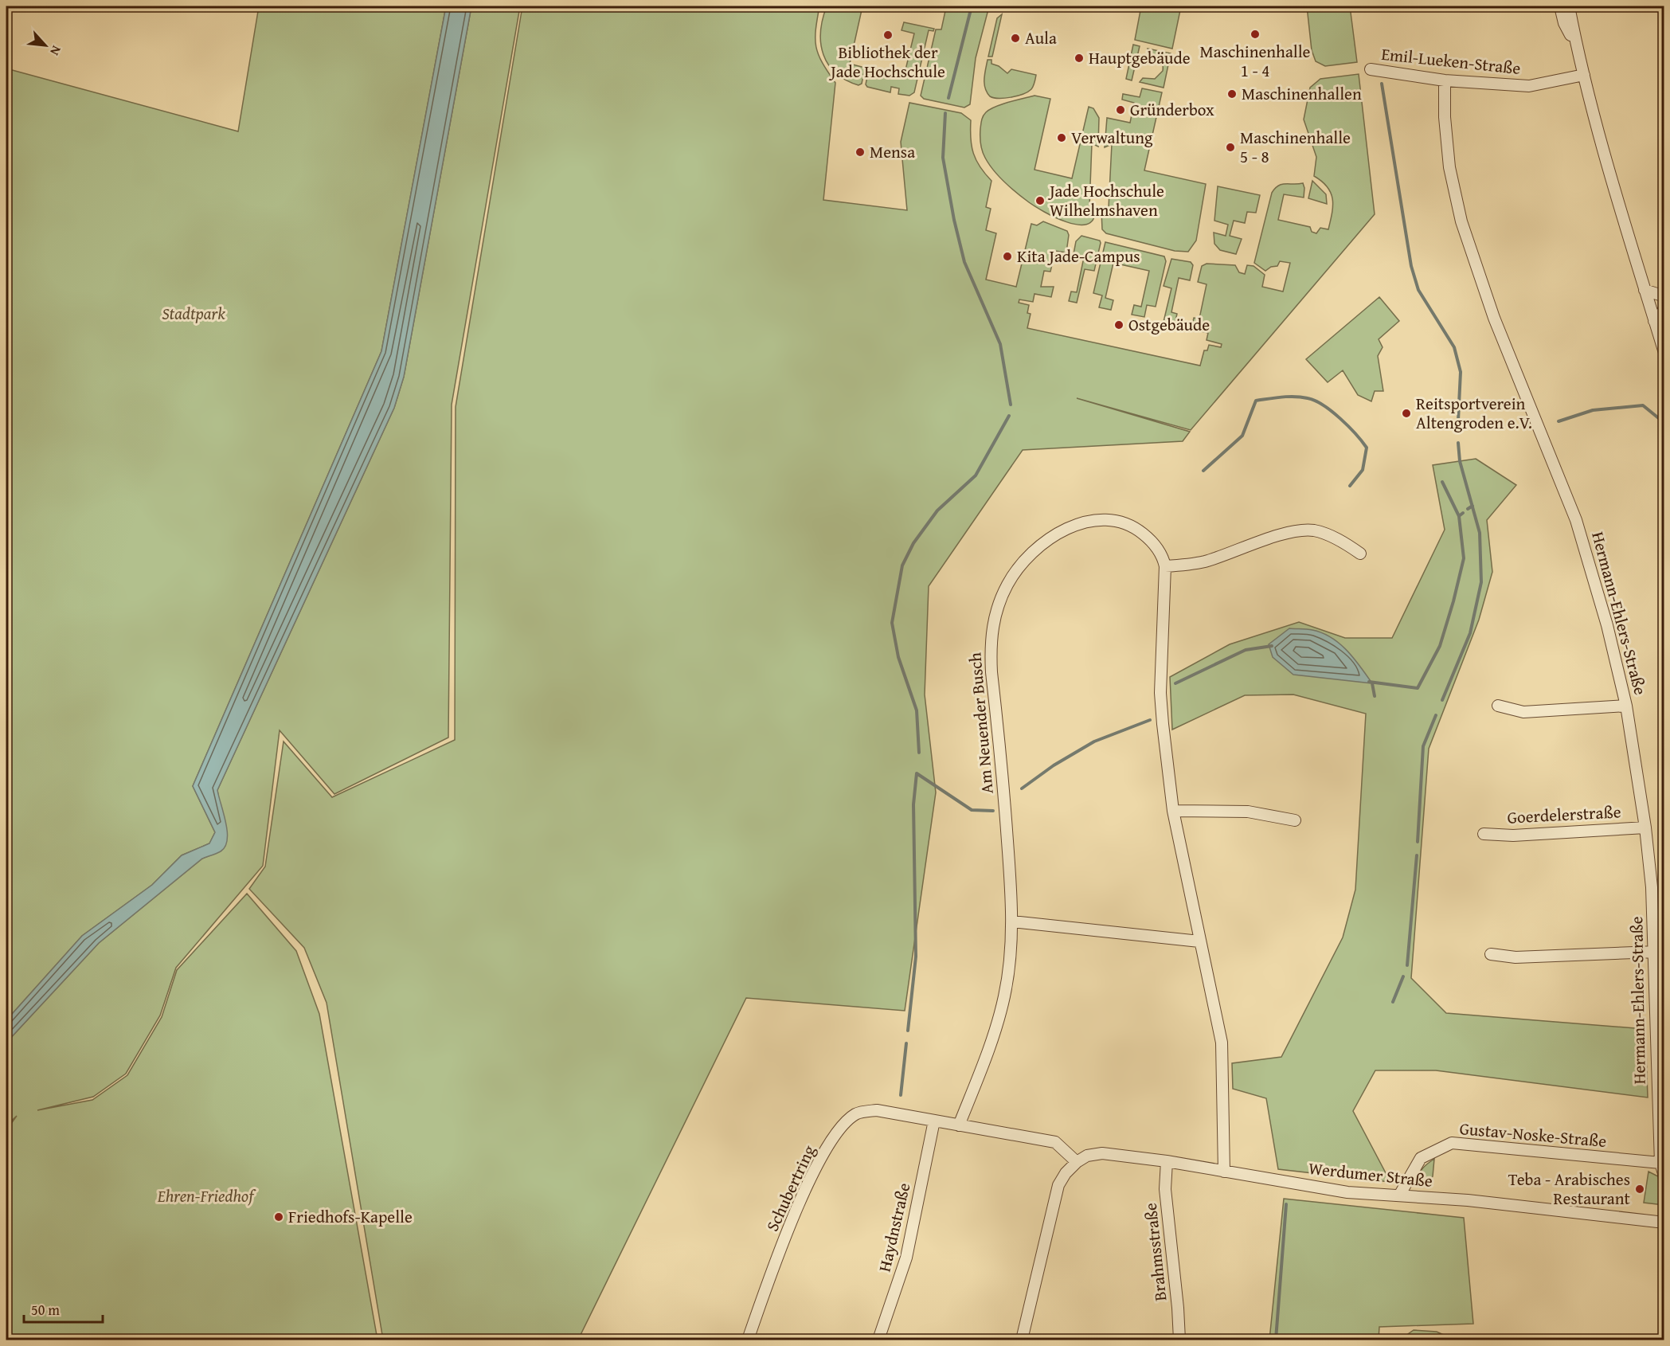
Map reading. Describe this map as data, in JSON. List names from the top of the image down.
{
  "streets": {
    "street": [
      "Emil-Lueken-Straße",
      "Hermann-Ehlers-Straße",
      "Am Neuender Busch",
      "Goerdelerstraße",
      "Gustav-Noske-Straße",
      "Werdumer Straße",
      "Schubertring",
      "Haydnstraße",
      "Brahmsstraße"
    ]
  },
  "crossings": [
    ["Emil-Lueken-Straße", "Hermann-Ehlers-Straße"],
    ["Hermann-Ehlers-Straße", "Goerdelerstraße"],
    ["Hermann-Ehlers-Straße", "Gustav-Noske-Straße"],
    ["Am Neuender Busch", "Werdumer Straße"],
    ["Am Neuender Busch", "Schubertring"],
    ["Gustav-Noske-Straße", "Werdumer Straße"],
    ["Werdumer Straße", "Schubertring"],
    ["Werdumer Straße", "Brahmsstraße"],
    ["Schubertring", "Haydnstraße"]
  ],
  "parks": ["Stadtpark", "Ehren-Friedhof"],
  "places": [
    "Maschinenhalle 1 - 4",
    "Bibliothek der Jade Hochschule",
    "Aula",
    "Hauptgebäude",
    "Maschinenhallen",
    "Gründerbox",
    "Verwaltung",
    "Maschinenhalle 5 - 8",
    "Mensa",
    "Jade Hochschule Wilhelmshaven",
    "Kita Jade-Campus",
    "Ostgebäude",
    "Reitsportverein Altengroden e.V.",
    "Teba - Arabisches Restaurant",
    "Friedhofs-Kapelle"
  ],
  "scale_bar": "50 m",
  "north": "bottom right"
}
